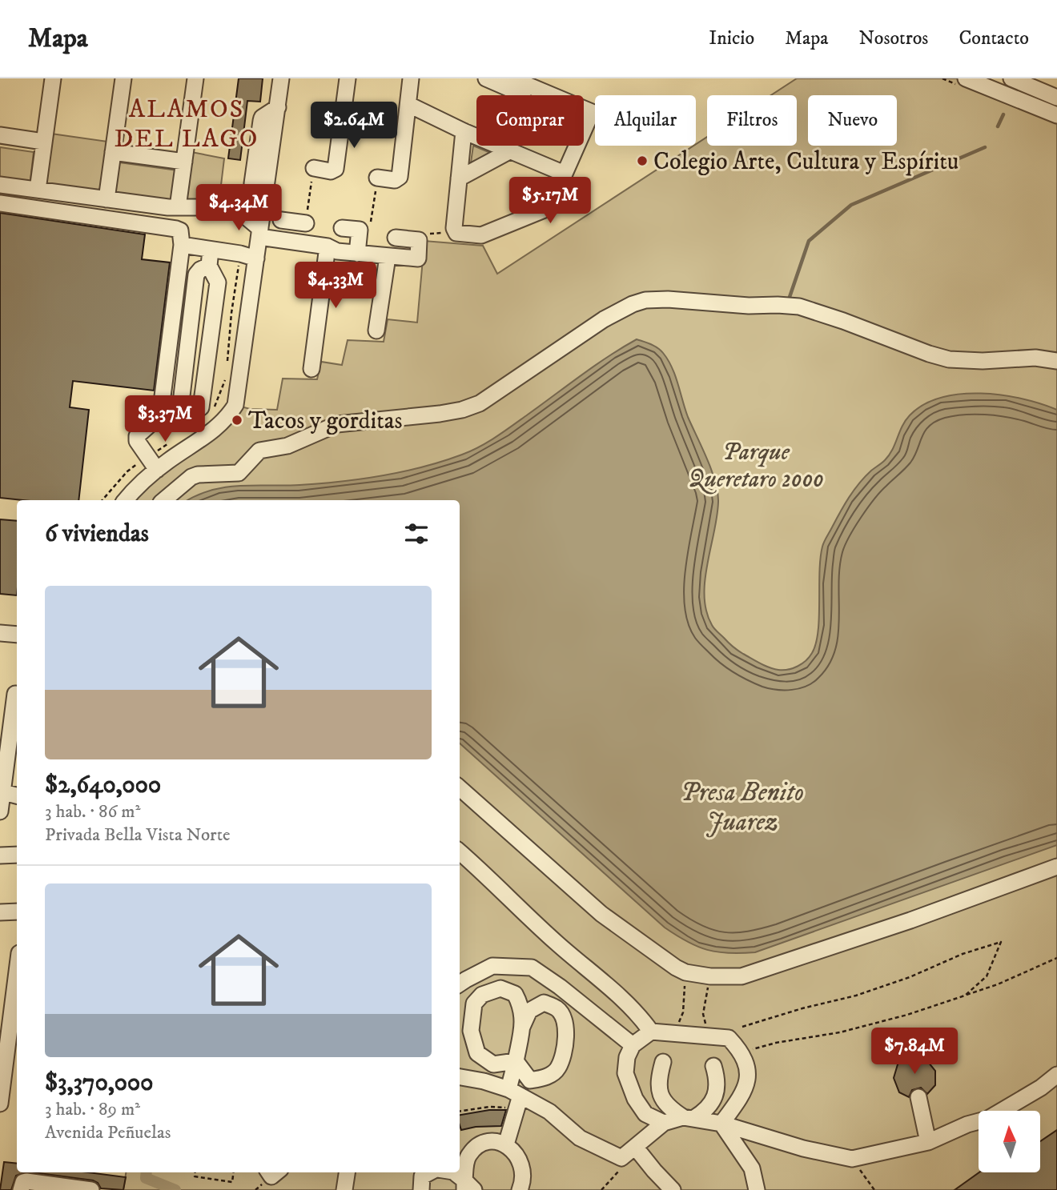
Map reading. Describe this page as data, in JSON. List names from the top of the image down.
{
  "districts": ["ALAMOS DEL LAGO"],
  "water": ["Presa Benito Juarez"],
  "parks": ["Parque Queretaro 2000"],
  "places": ["Colegio Arte, Cultura y Espíritu", "Tacos y gorditas"],
  "north": "top",
  "page": {
    "header": "Mapa",
    "nav": [
      "Inicio",
      "Mapa",
      "Nosotros",
      "Contacto"
    ],
    "chip": [
      "Comprar",
      "Alquilar",
      "Filtros",
      "Nuevo"
    ],
    "price": [
      "$2.64M",
      "$5.17M",
      "$4.34M",
      "$4.33M",
      "$3.37M",
      "$7.84M"
    ],
    "heading": "6 viviendas",
    "list": [
      {
        "name": "$2,640,000",
        "note": "3 hab. · 86 m² · Privada Bella Vista Norte"
      },
      {
        "name": "$3,370,000",
        "note": "3 hab. · 89 m² · Avenida Peñuelas"
      }
    ]
  }
}
